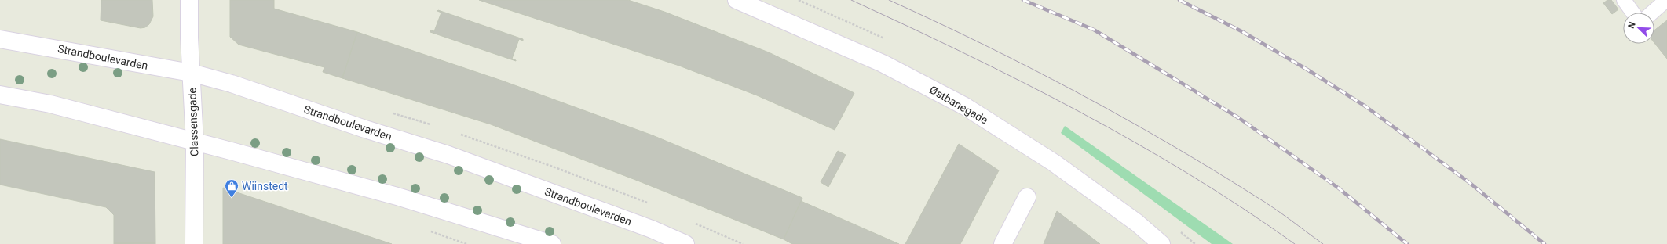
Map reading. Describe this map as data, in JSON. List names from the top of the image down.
{
  "streets": {
    "street": ["Strandboulevarden", "Østbanegade", "Classensgade"]
  },
  "crossings": [
    ["Strandboulevarden", "Classensgade"]
  ],
  "places": {
    "shop": ["Wiinstedt"]
  },
  "north": "top left"
}
